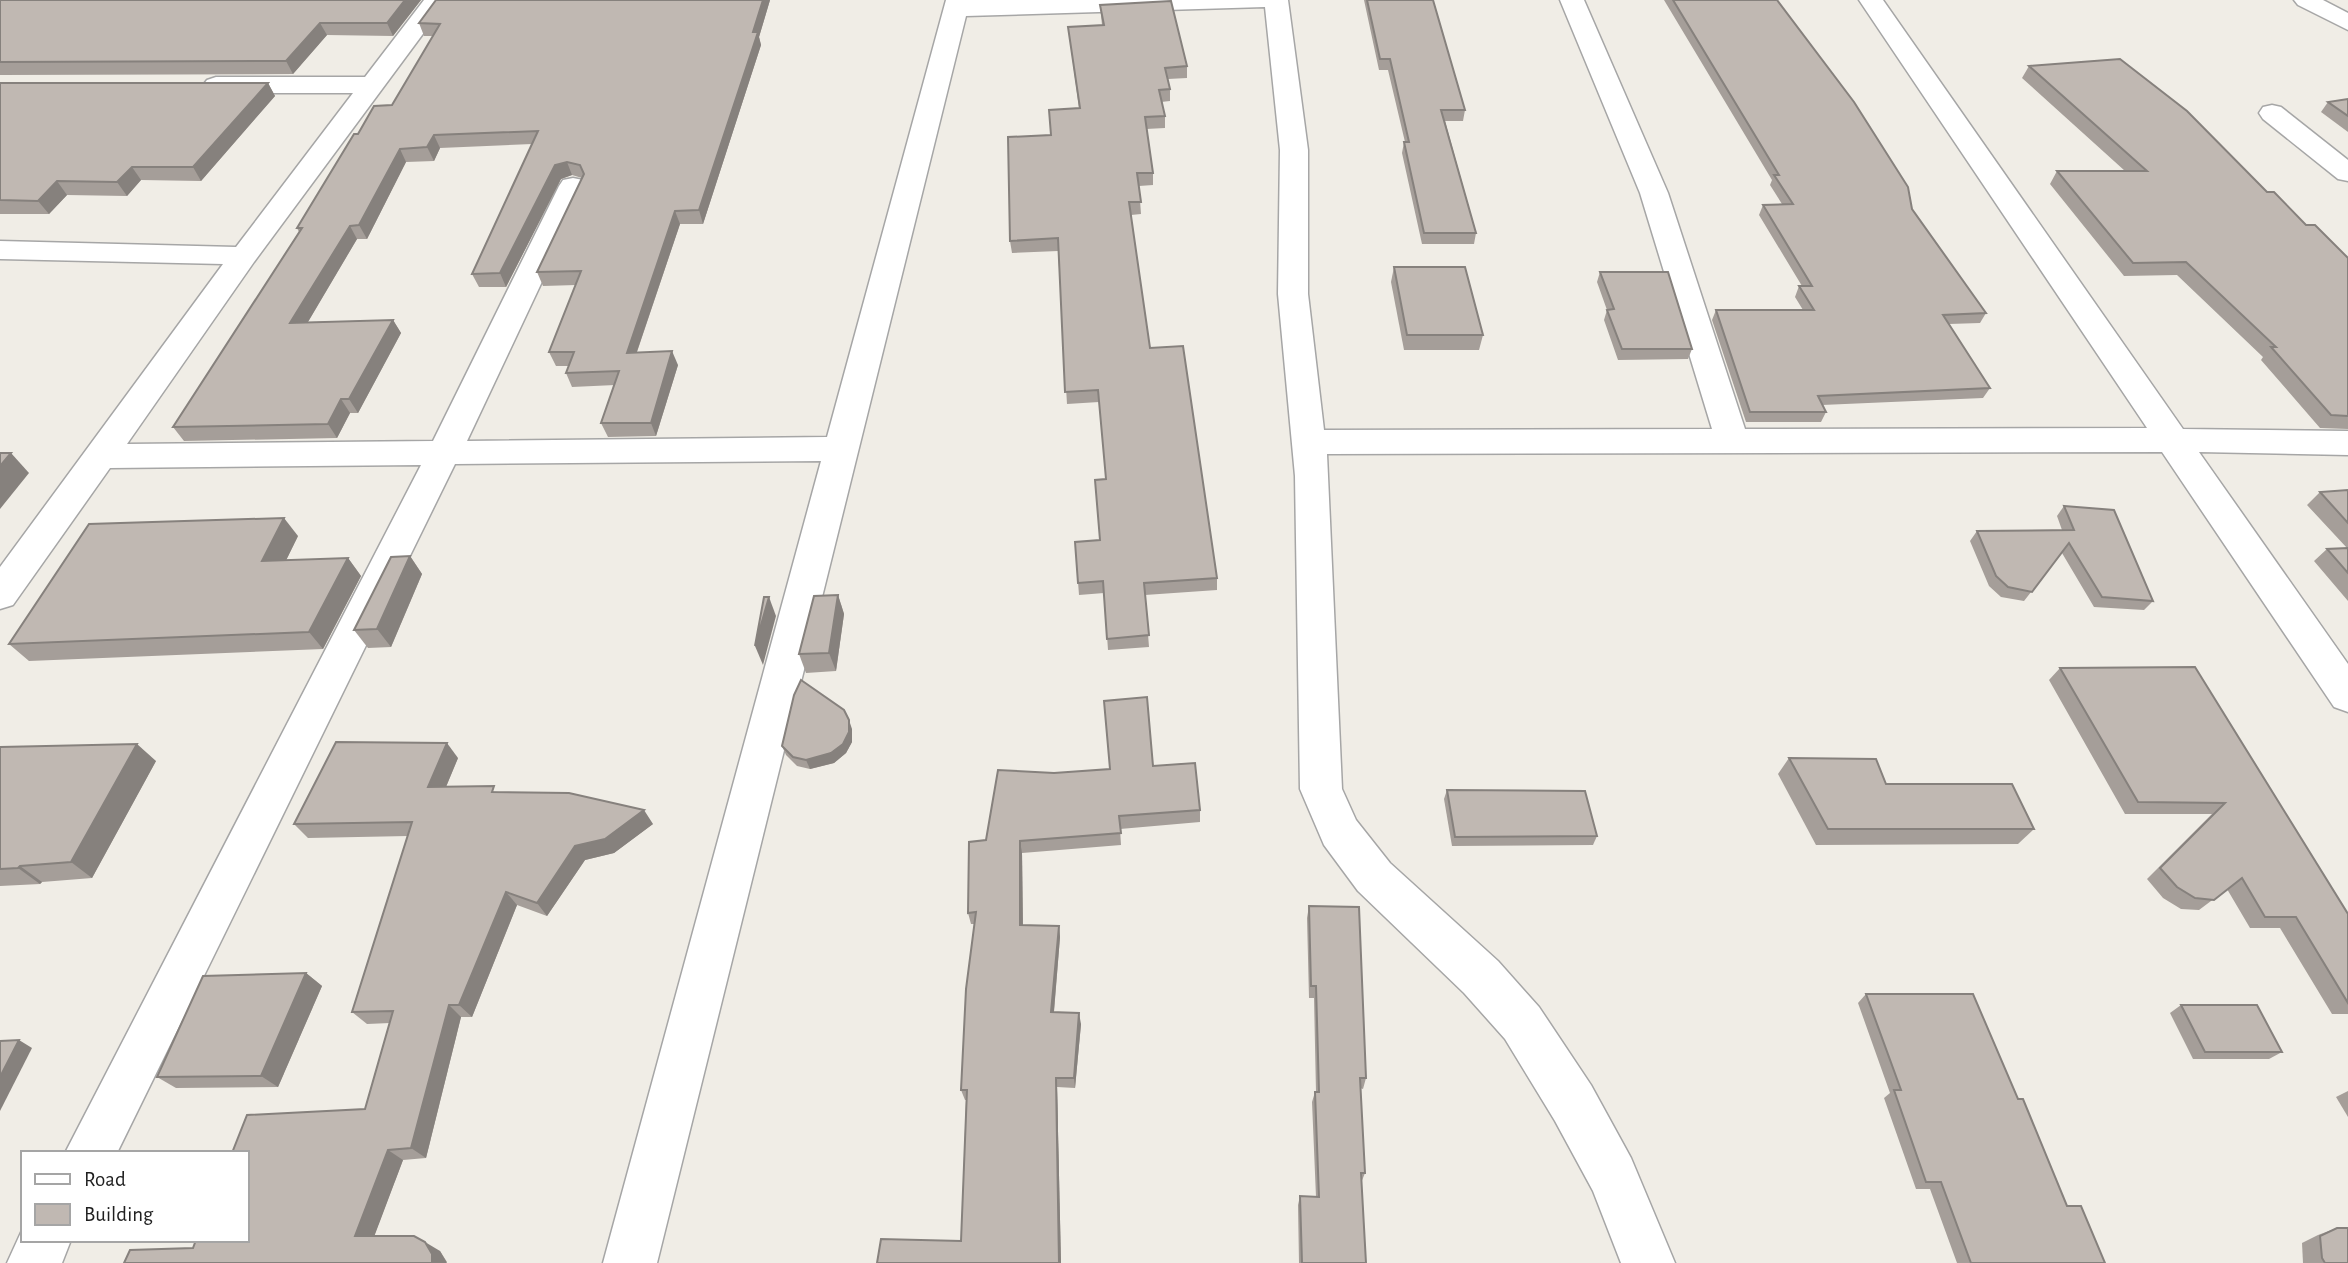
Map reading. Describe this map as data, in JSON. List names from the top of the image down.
{
  "legend": ["Road", "Building"]
}
